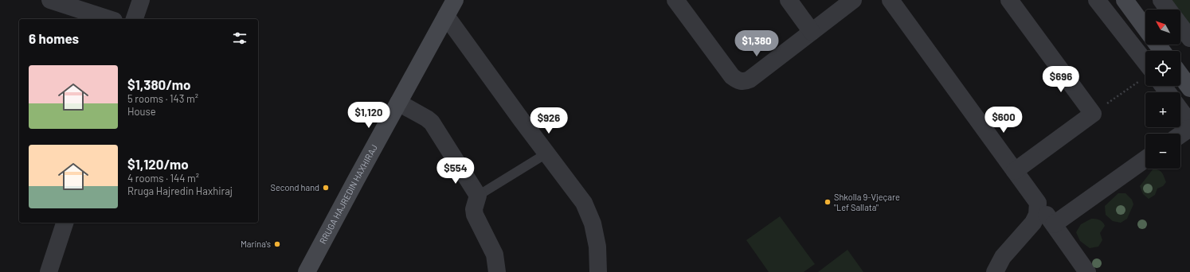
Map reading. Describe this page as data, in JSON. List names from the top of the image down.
{
  "streets": {
    "street": ["RRUGA HAJREDIN HAXHIRAJ"]
  },
  "places": ["Second hand", "Shkolla 9-Vjeçare \"Lef Sallata\"", "Marina's"],
  "north": "top left",
  "page": {
    "map_buttons": ["+", "−"],
    "heading": "6 homes",
    "price": [
      "$1,380",
      "$696",
      "$1,120",
      "$600",
      "$926",
      "$554"
    ],
    "list": [
      {
        "name": "$1,380/mo",
        "note": "5 rooms · 143 m² · House"
      },
      {
        "name": "$1,120/mo",
        "note": "4 rooms · 144 m² · Rruga Hajredin Haxhiraj"
      }
    ]
  }
}
